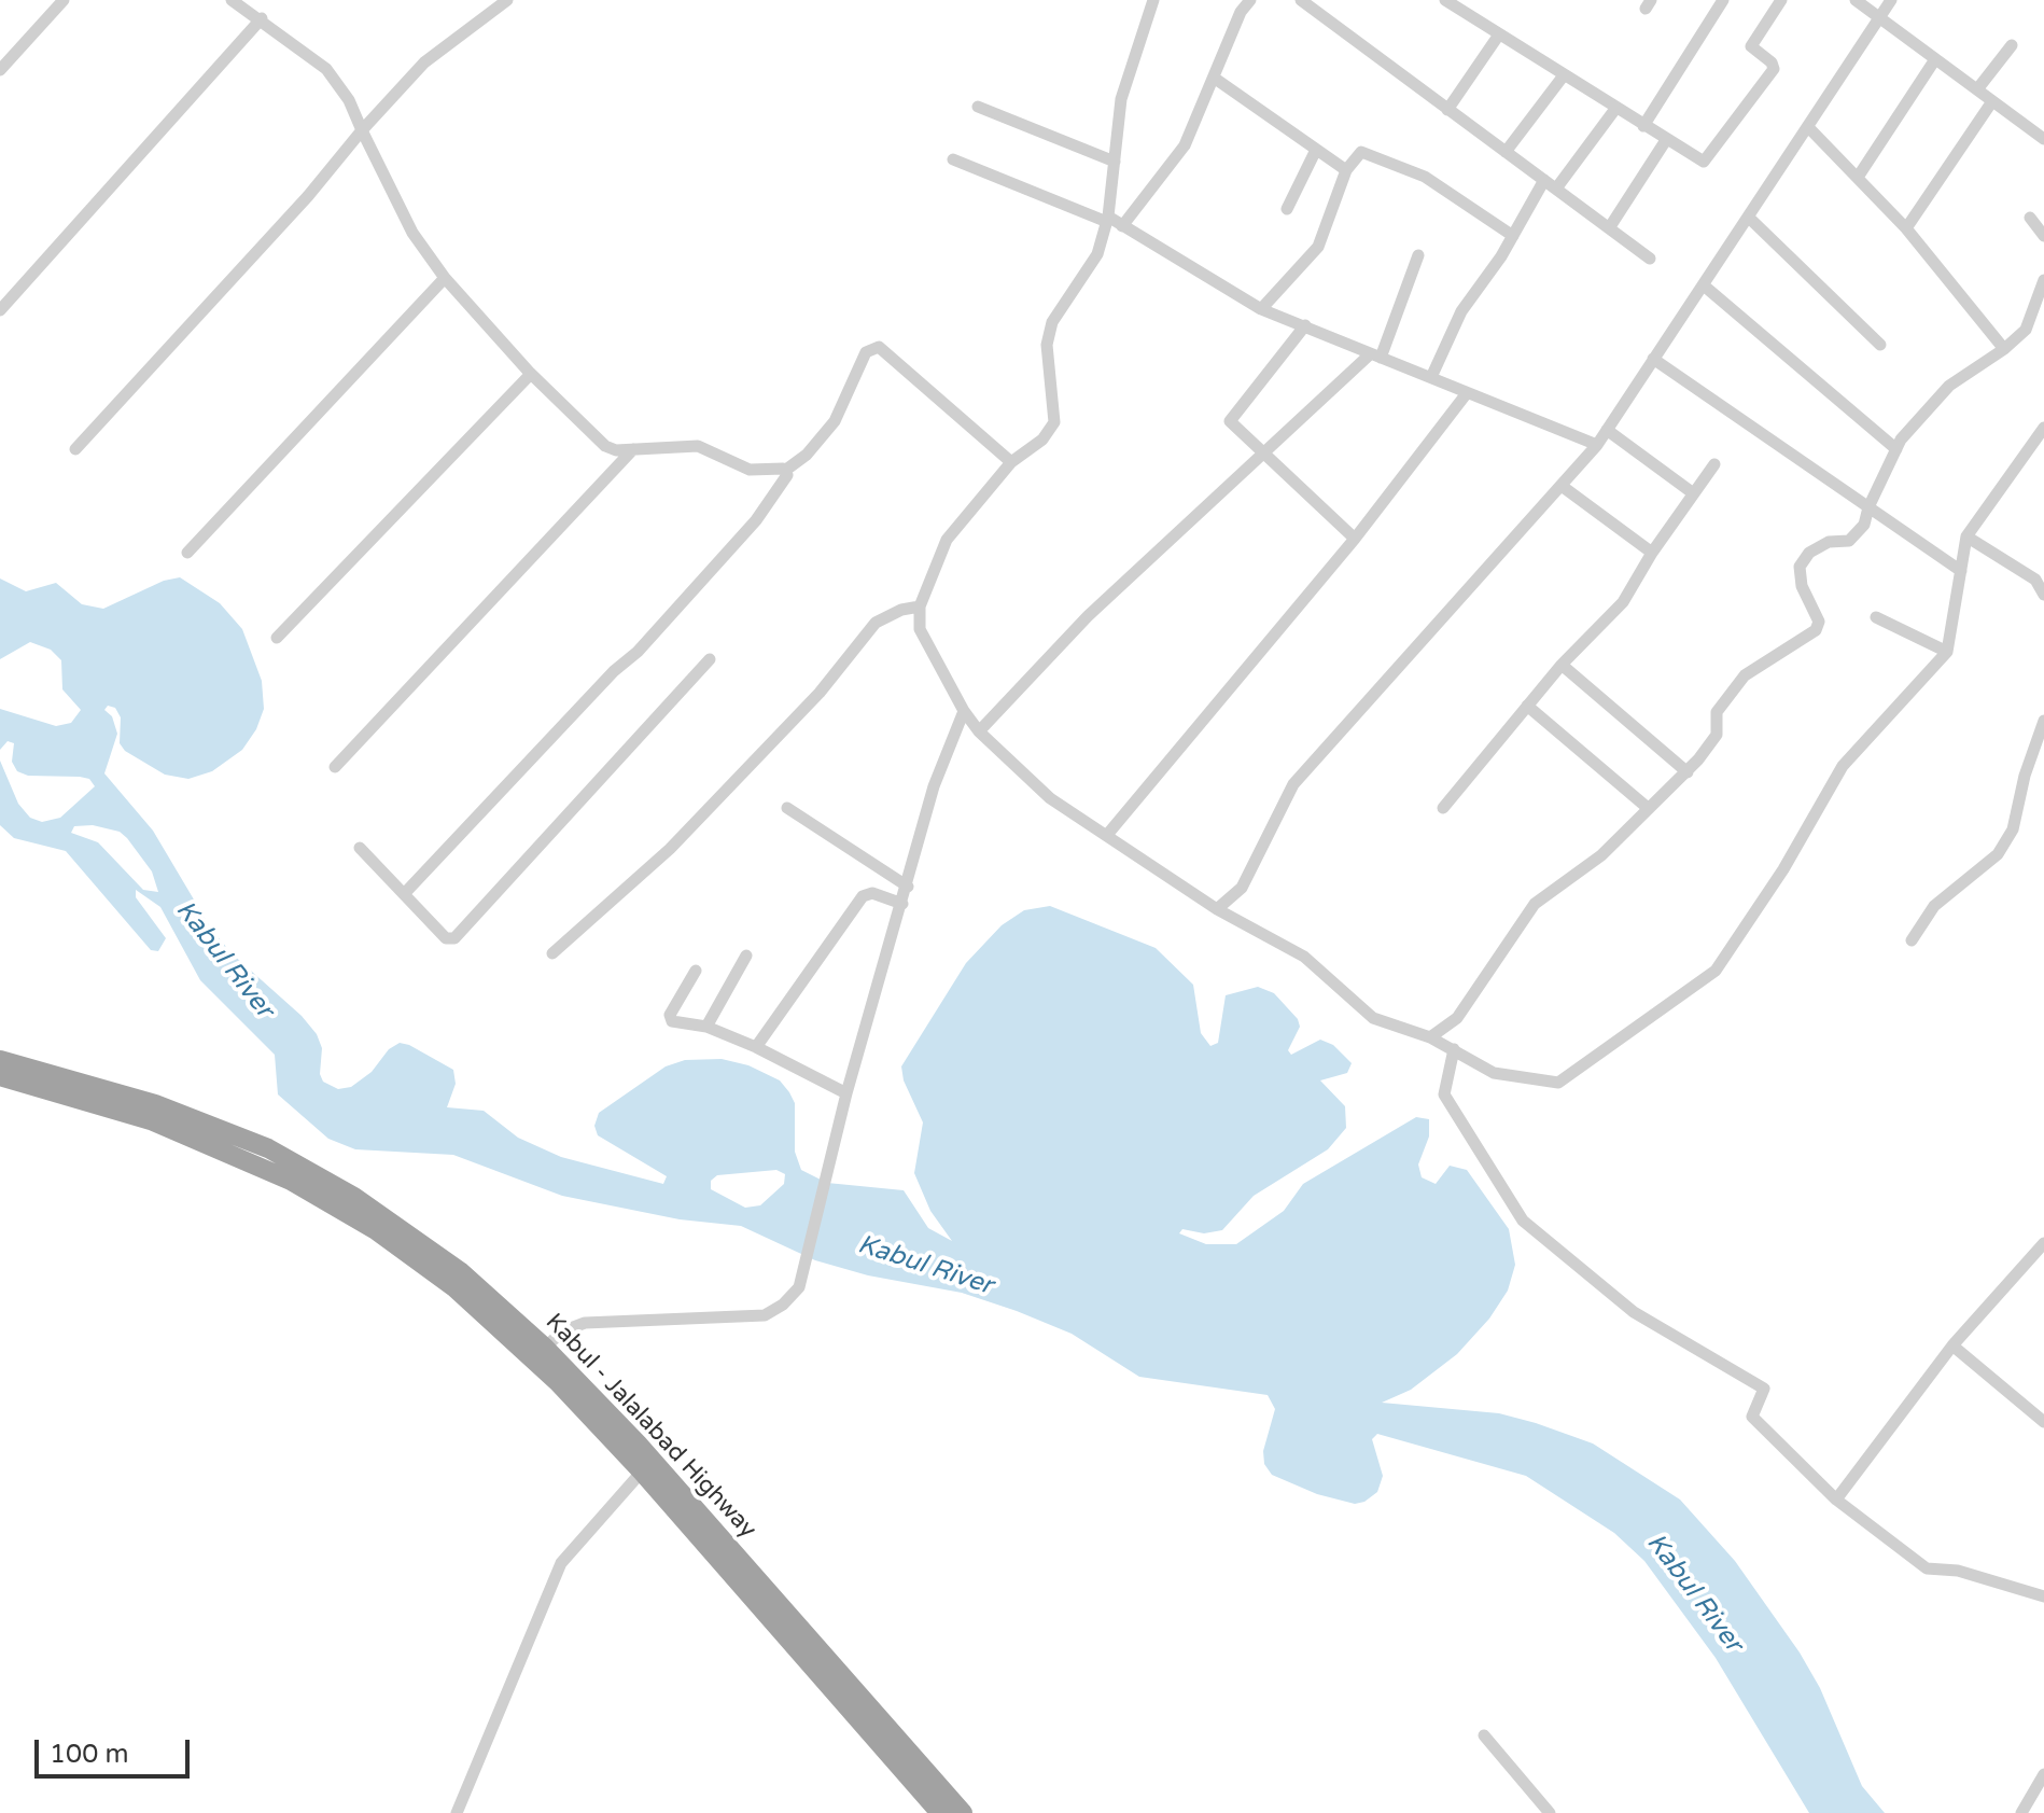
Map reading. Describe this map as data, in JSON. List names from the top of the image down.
{
  "streets": {
    "highway": ["Kabul - Jalalabad Highway"]
  },
  "water": ["Kabul River"],
  "scale_bar": "100 m"
}
